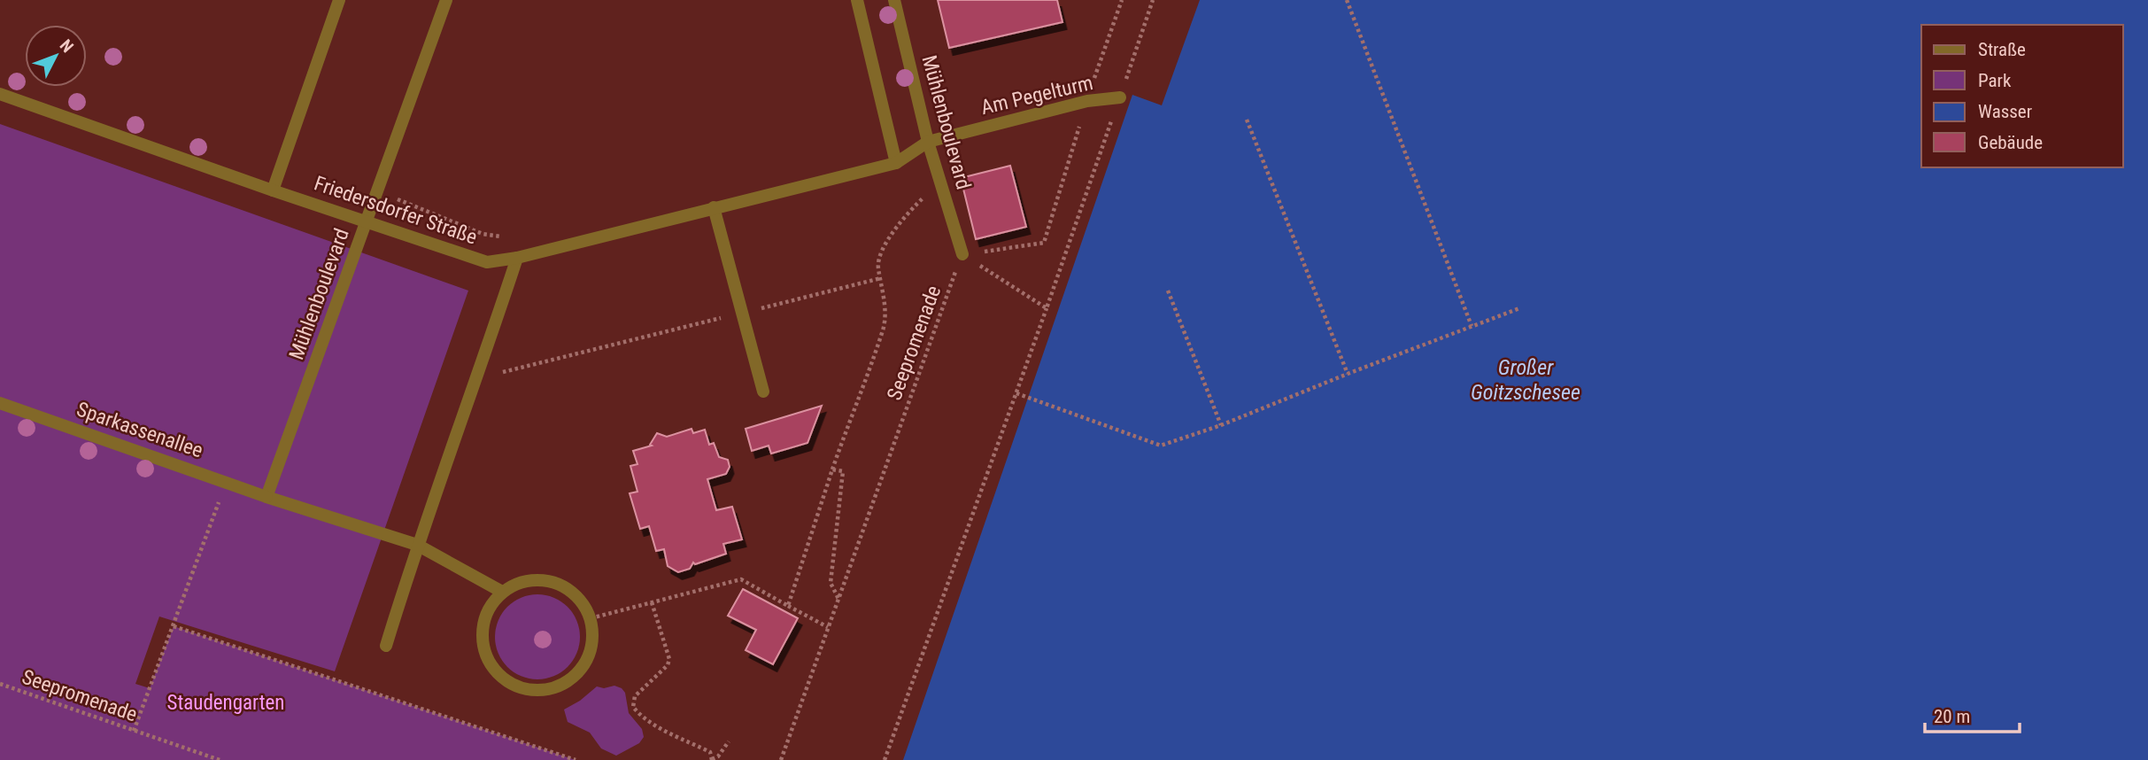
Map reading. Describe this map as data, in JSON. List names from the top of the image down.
{
  "streets": {
    "street": [
      "Am Pegelturm",
      "Mühlenboulevard",
      "Friedersdorfer Straße",
      "Sparkassenallee"
    ],
    "path": ["Seepromenade"]
  },
  "crossings": [
    ["Am Pegelturm", "Mühlenboulevard"],
    ["Am Pegelturm", "Friedersdorfer Straße"],
    ["Mühlenboulevard", "Friedersdorfer Straße"],
    ["Mühlenboulevard", "Seepromenade"],
    ["Mühlenboulevard", "Sparkassenallee"]
  ],
  "water": ["Großer Goitzschesee"],
  "parks": ["Staudengarten"],
  "legend": [
    "Straße",
    "Park",
    "Wasser",
    "Gebäude"
  ],
  "scale_bar": "20 m",
  "north": "top right"
}
